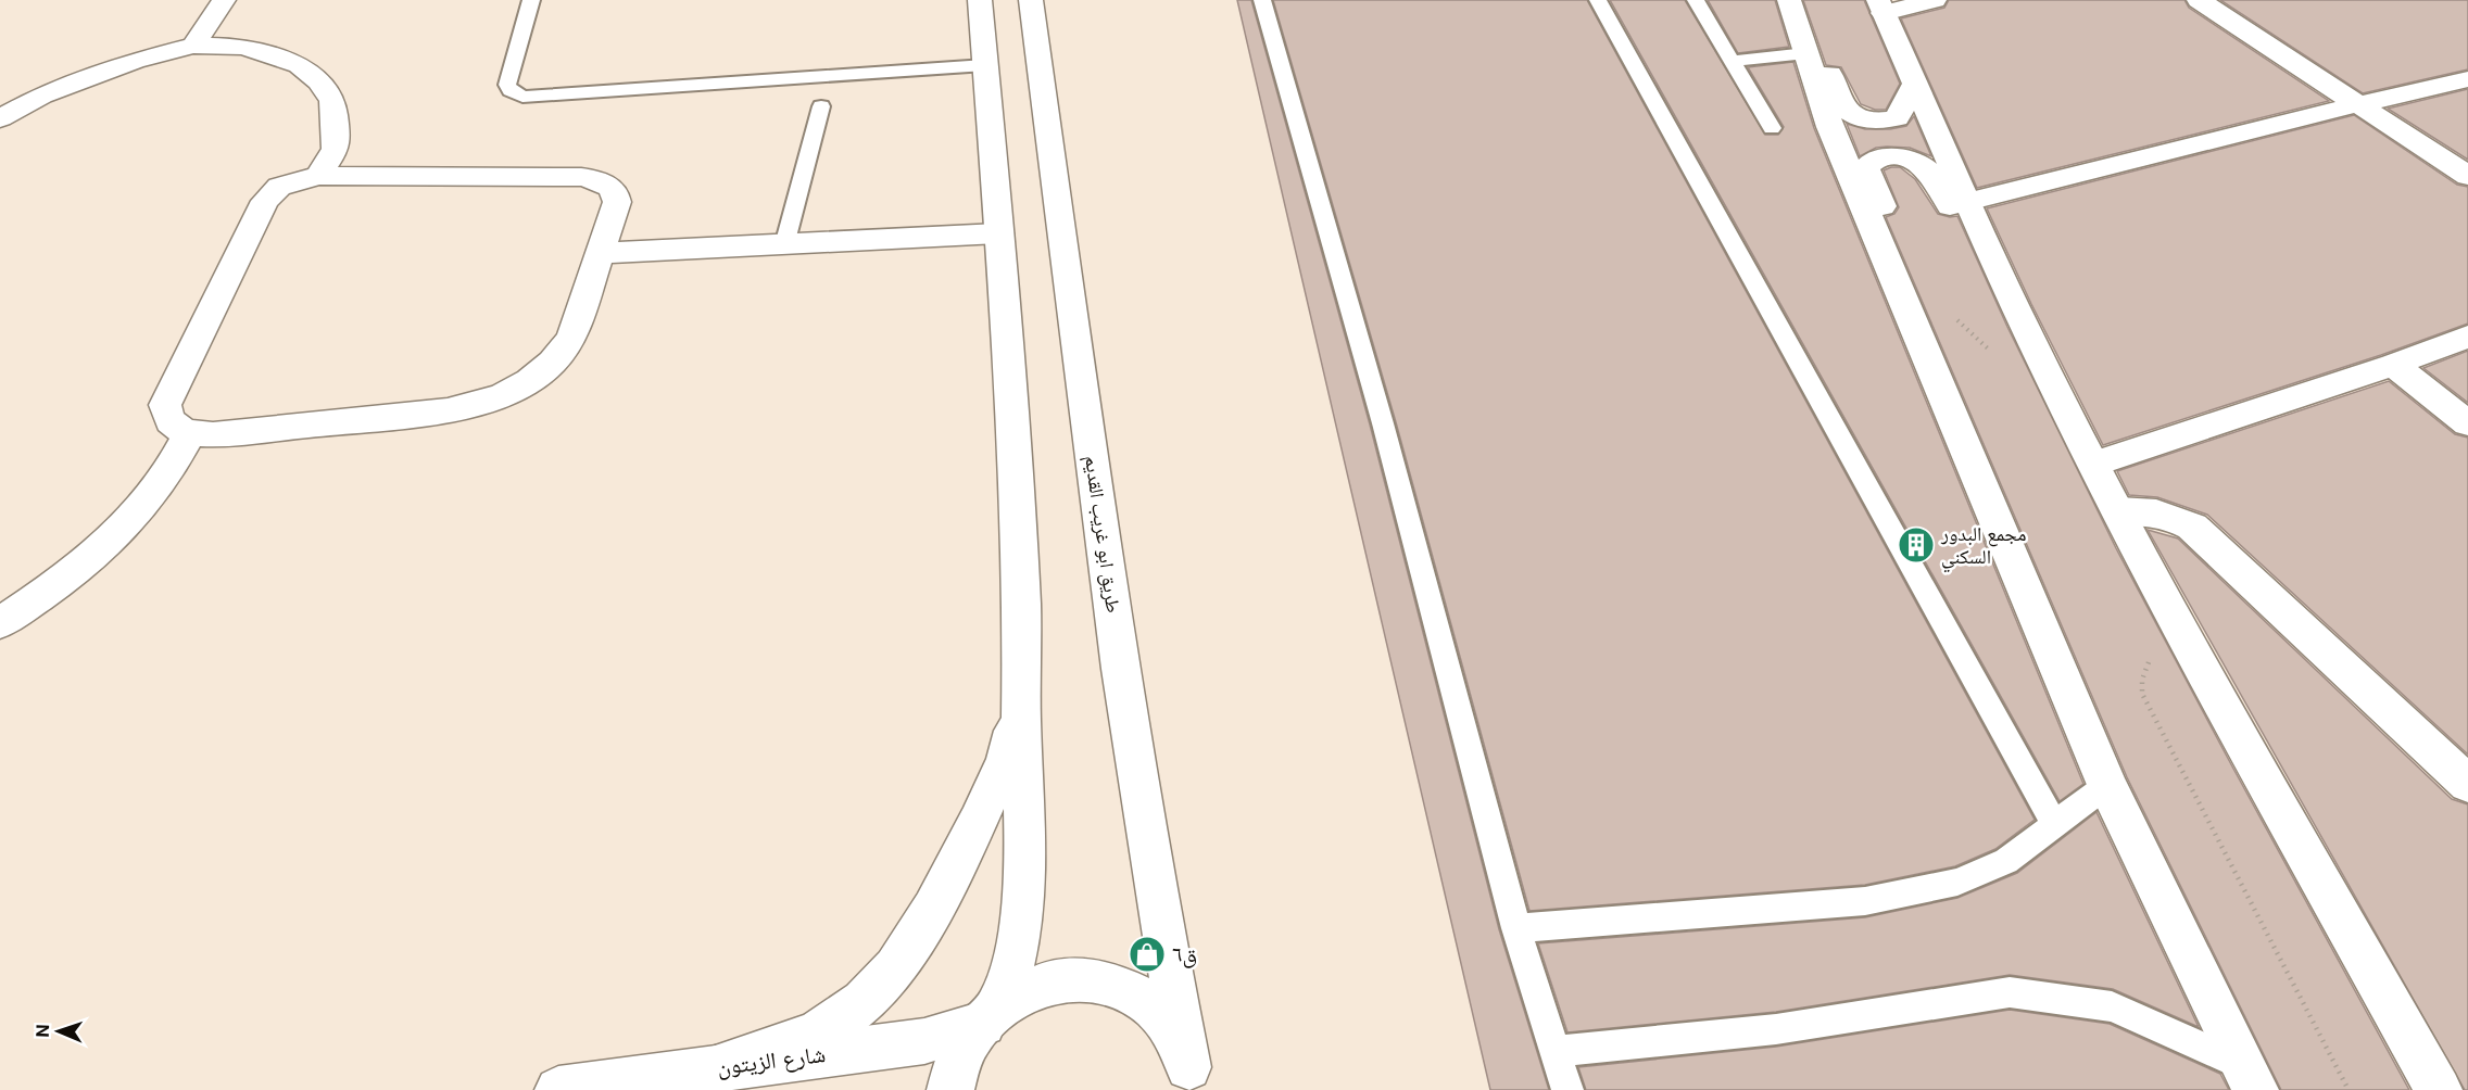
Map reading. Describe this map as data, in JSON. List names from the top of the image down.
{
  "streets": {
    "main road": ["طريق ابو غريب القديم", "شارع الزيتون"]
  },
  "crossings": [
    ["طريق ابو غريب القديم", "شارع الزيتون"]
  ],
  "places": {
    "building": ["مجمع البدور السكني"],
    "shop": ["ق٦"]
  },
  "north": "left"
}
